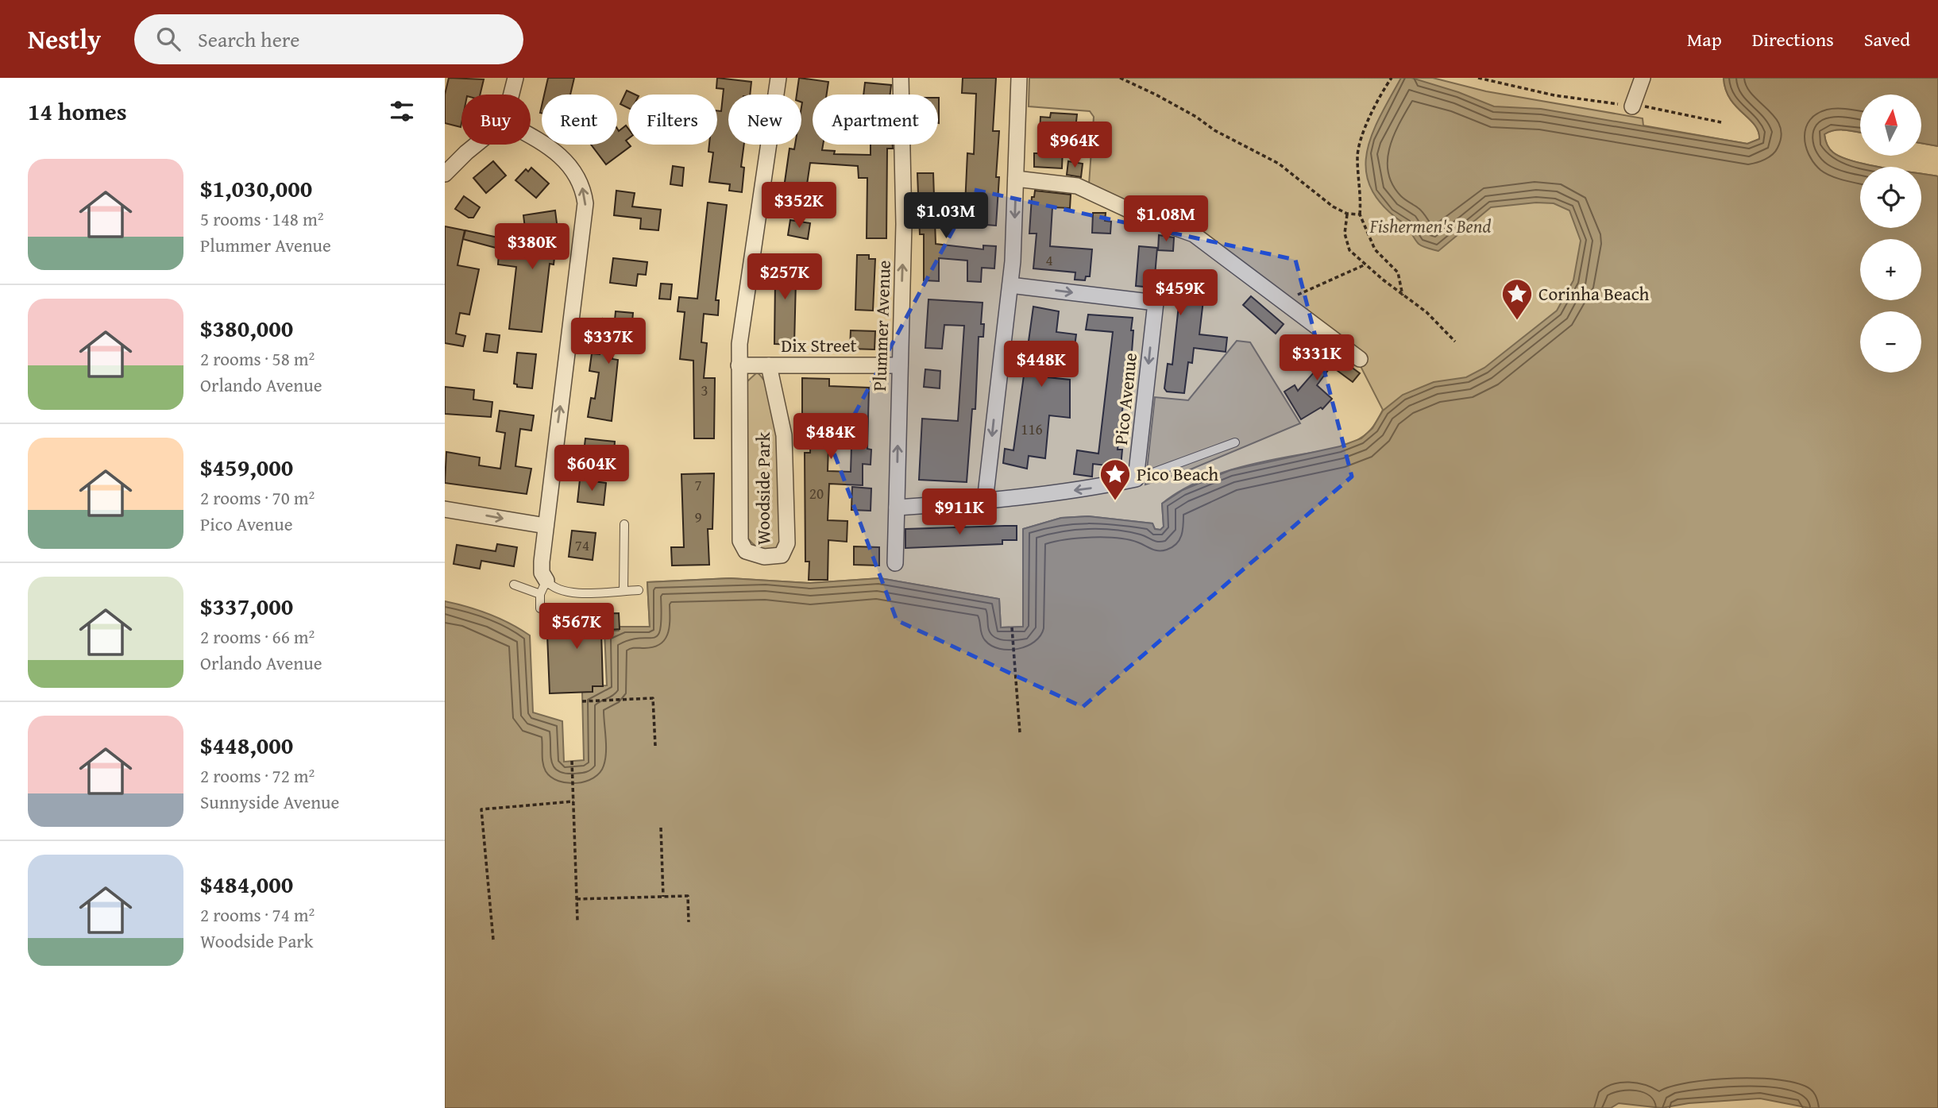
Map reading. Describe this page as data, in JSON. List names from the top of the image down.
{
  "streets": {
    "street": [
      "Plummer Avenue",
      "Dix Street",
      "Pico Avenue",
      "Woodside Park"
    ]
  },
  "crossings": [
    ["Plummer Avenue", "Dix Street"],
    ["Dix Street", "Woodside Park"]
  ],
  "parks": ["Fishermen's Bend"],
  "places": {
    "place": ["Corinha Beach", "Pico Beach"]
  },
  "house_numbers": [
    "4",
    "3",
    "116",
    "7",
    "20",
    "9",
    "74"
  ],
  "north": "top",
  "page": {
    "header": "Nestly",
    "search": "Search here",
    "nav": ["Map", "Directions", "Saved"],
    "heading": "14 homes",
    "map_buttons": ["+", "−"],
    "chip": [
      "Buy",
      "Rent",
      "Filters",
      "New",
      "Apartment"
    ],
    "price": [
      "$964K",
      "$352K",
      "$1.03M",
      "$1.08M",
      "$380K",
      "$257K",
      "$459K",
      "$337K",
      "$331K",
      "$448K",
      "$484K",
      "$604K",
      "$911K",
      "$567K"
    ],
    "list": [
      {
        "name": "$1,030,000",
        "note": "5 rooms · 148 m² · Plummer Avenue"
      },
      {
        "name": "$380,000",
        "note": "2 rooms · 58 m² · Orlando Avenue"
      },
      {
        "name": "$459,000",
        "note": "2 rooms · 70 m² · Pico Avenue"
      },
      {
        "name": "$337,000",
        "note": "2 rooms · 66 m² · Orlando Avenue"
      },
      {
        "name": "$448,000",
        "note": "2 rooms · 72 m² · Sunnyside Avenue"
      },
      {
        "name": "$484,000",
        "note": "2 rooms · 74 m² · Woodside Park"
      }
    ]
  }
}
